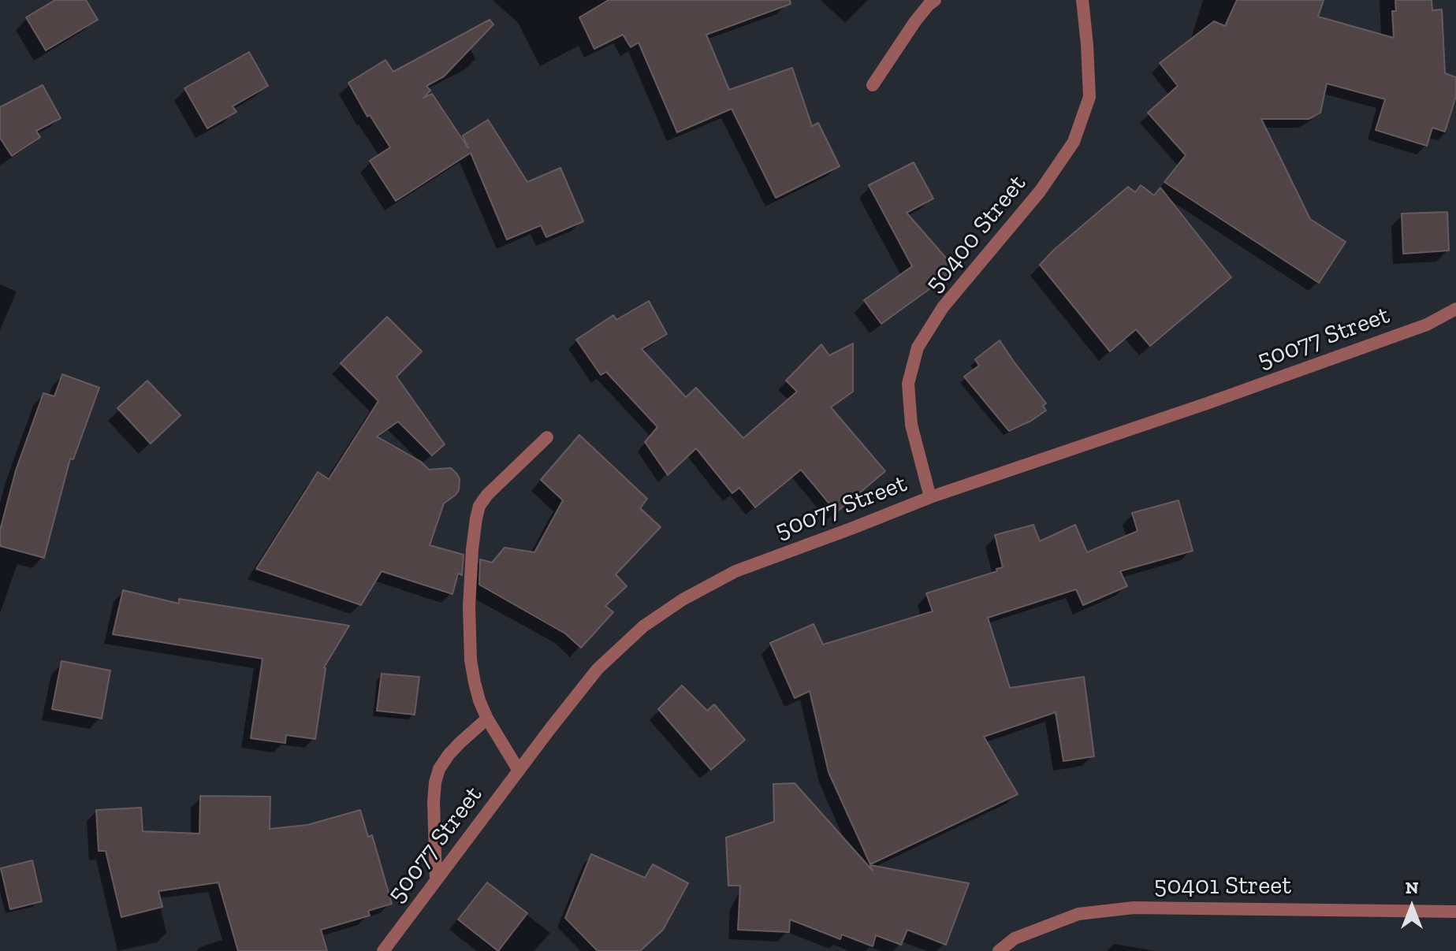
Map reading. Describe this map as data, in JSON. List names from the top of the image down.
{
  "streets": {
    "street": ["50400 Street", "50077 Street", "50401 Street"]
  },
  "crossings": [
    ["50400 Street", "50077 Street"]
  ],
  "north": "top"
}
